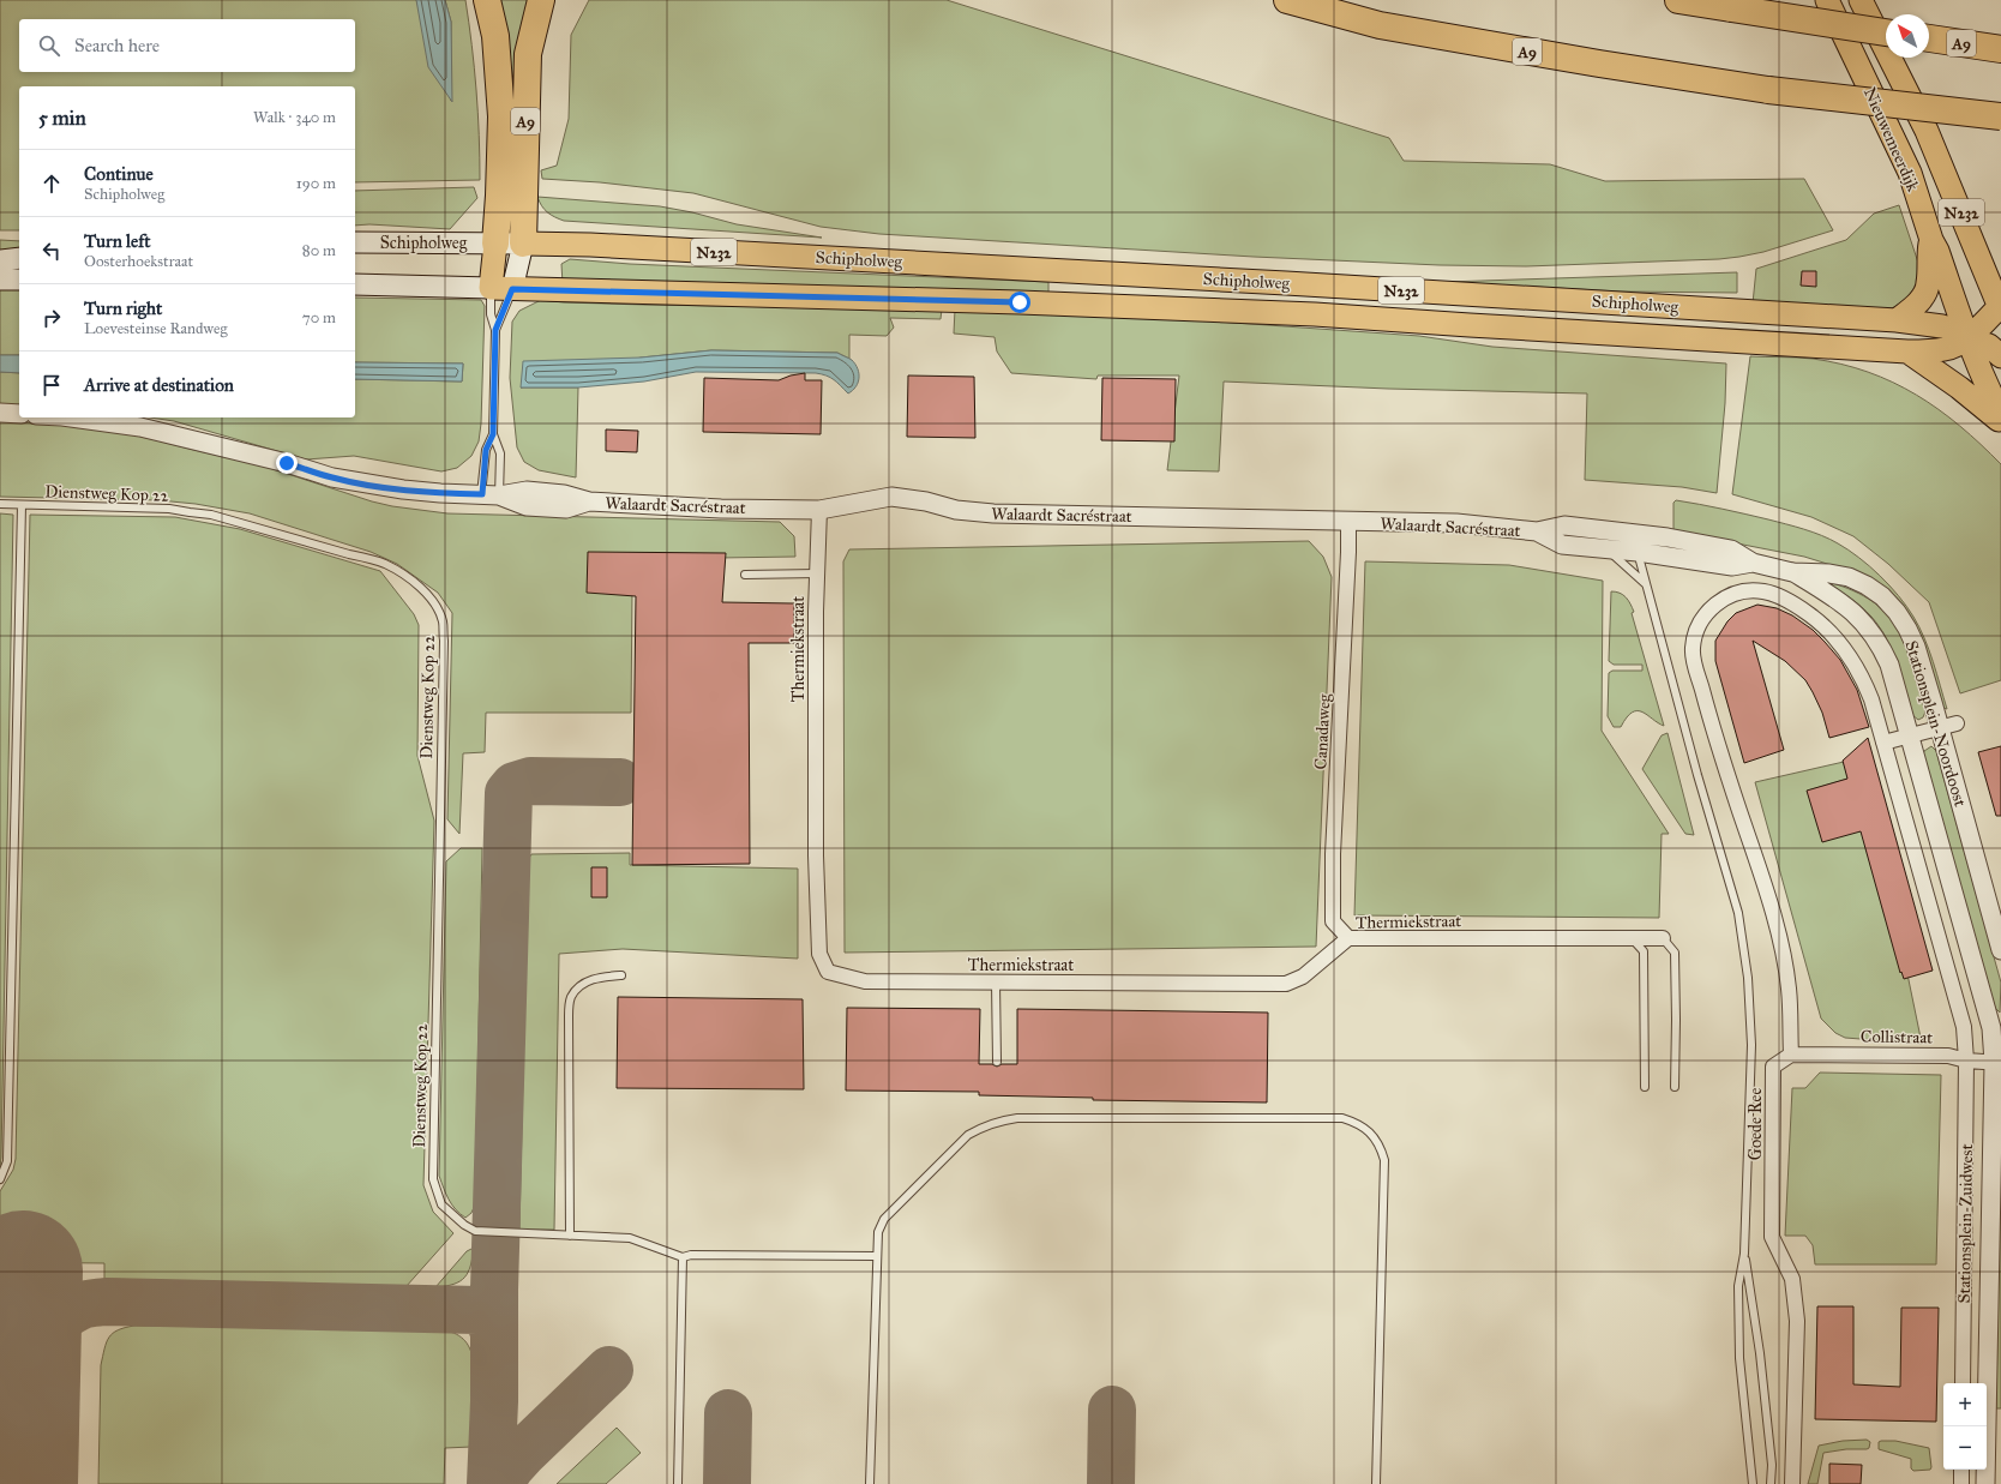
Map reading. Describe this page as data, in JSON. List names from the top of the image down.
{
  "streets": {
    "highway": ["A9"],
    "main road": ["Nieuwemeerdijk", "N232", "Schipholweg"],
    "street": [
      "Walaardt Sacréstraat",
      "Thermiekstraat",
      "Stationsplein-Noordoost",
      "Canadaweg",
      "Collistraat",
      "Goede Ree",
      "Stationsplein-Zuidwest"
    ],
    "lane": ["Dienstweg Kop 22"]
  },
  "crossings": [
    ["A9", "Schipholweg"],
    ["Nieuwemeerdijk", "N232"],
    ["Nieuwemeerdijk", "Schipholweg"],
    ["N232", "Schipholweg"],
    ["Walaardt Sacréstraat", "Thermiekstraat"],
    ["Walaardt Sacréstraat", "Stationsplein-Noordoost"],
    ["Walaardt Sacréstraat", "Canadaweg"],
    ["Thermiekstraat", "Canadaweg"],
    ["Stationsplein-Noordoost", "Collistraat"],
    ["Stationsplein-Noordoost", "Stationsplein-Zuidwest"],
    ["Collistraat", "Goede Ree"],
    ["Collistraat", "Stationsplein-Zuidwest"]
  ],
  "north": "top left",
  "page": {
    "search": "Search here",
    "heading": ["5 min", "Walk · 340 m"],
    "list": [
      ["Continue", "Schipholweg", "190 m"],
      ["Turn left", "Oosterhoekstraat", "80 m"],
      ["Turn right", "Loevesteinse Randweg", "70 m"],
      "Arrive at destination"
    ],
    "map_buttons": ["+", "−"]
  }
}
